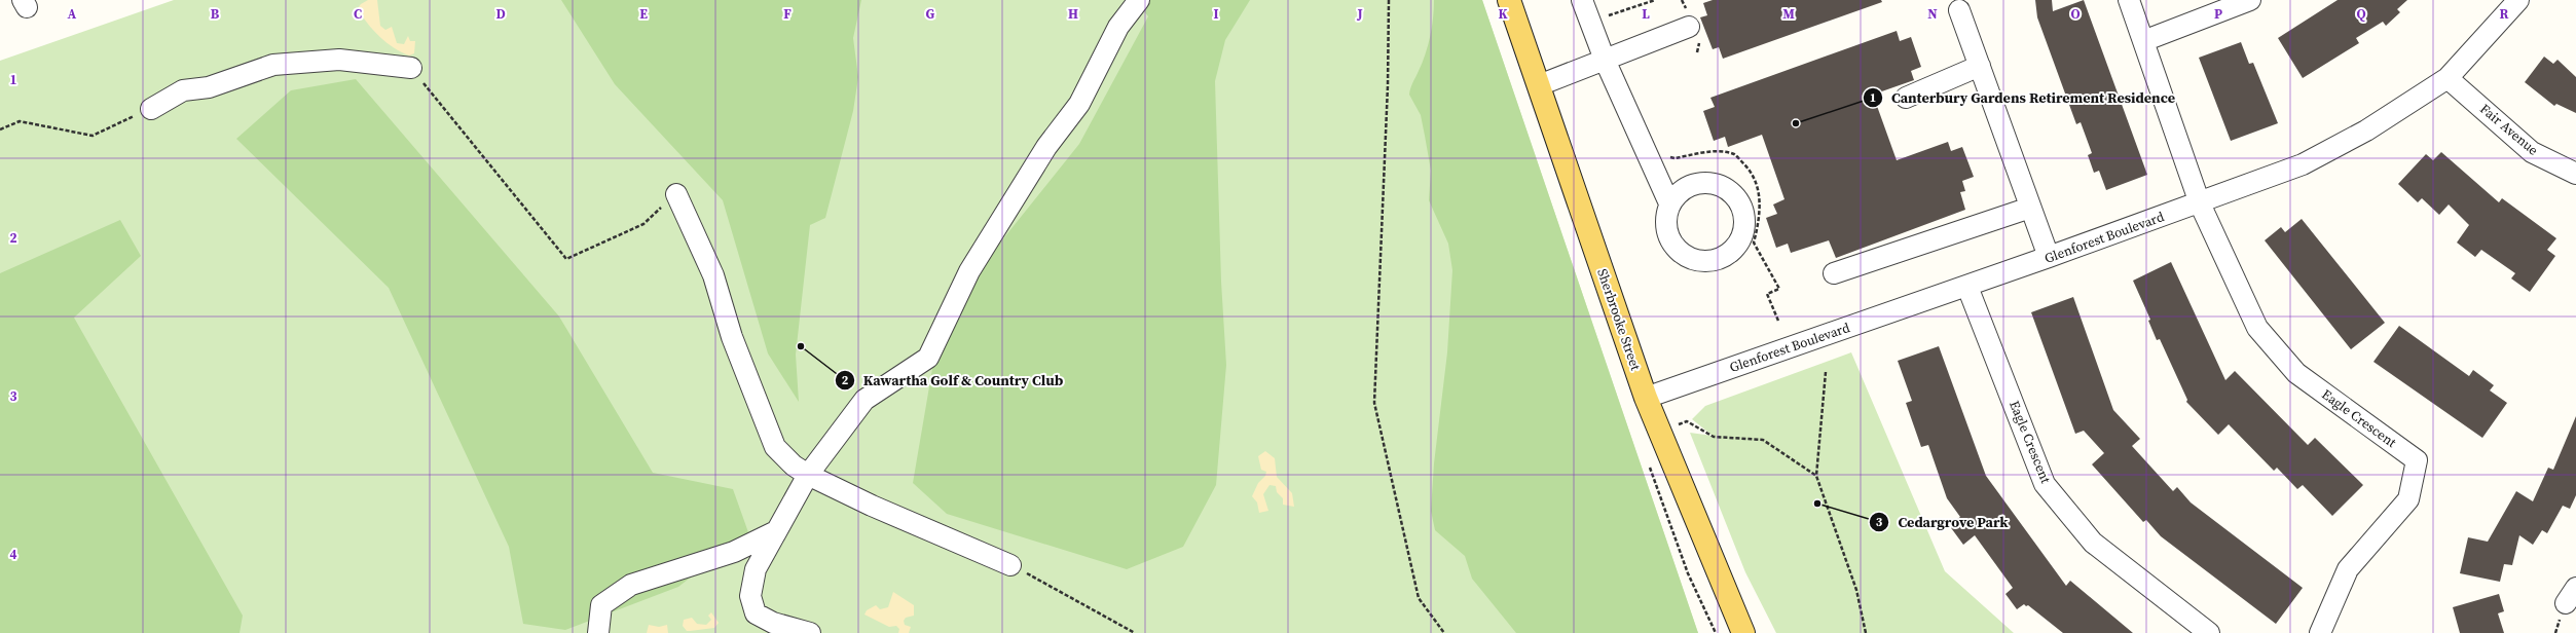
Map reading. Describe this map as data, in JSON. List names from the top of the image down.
{
  "streets": {
    "main road": ["Sherbrooke Street"],
    "street": ["Fair Avenue", "Glenforest Boulevard", "Eagle Crescent"]
  },
  "crossings": [
    ["Fair Avenue", "Glenforest Boulevard"],
    ["Glenforest Boulevard", "Sherbrooke Street"],
    ["Glenforest Boulevard", "Eagle Crescent"]
  ],
  "places": ["Canterbury Gardens Retirement Residence", "Kawartha Golf & Country Club", "Cedargrove Park"],
  "grid": {
    "columns": [
      "A",
      "B",
      "C",
      "D",
      "E",
      "F",
      "G",
      "H",
      "I",
      "J",
      "K",
      "L",
      "M",
      "N",
      "O",
      "P",
      "Q",
      "R"
    ],
    "rows": [
      "1",
      "2",
      "3",
      "4"
    ]
  }
}
